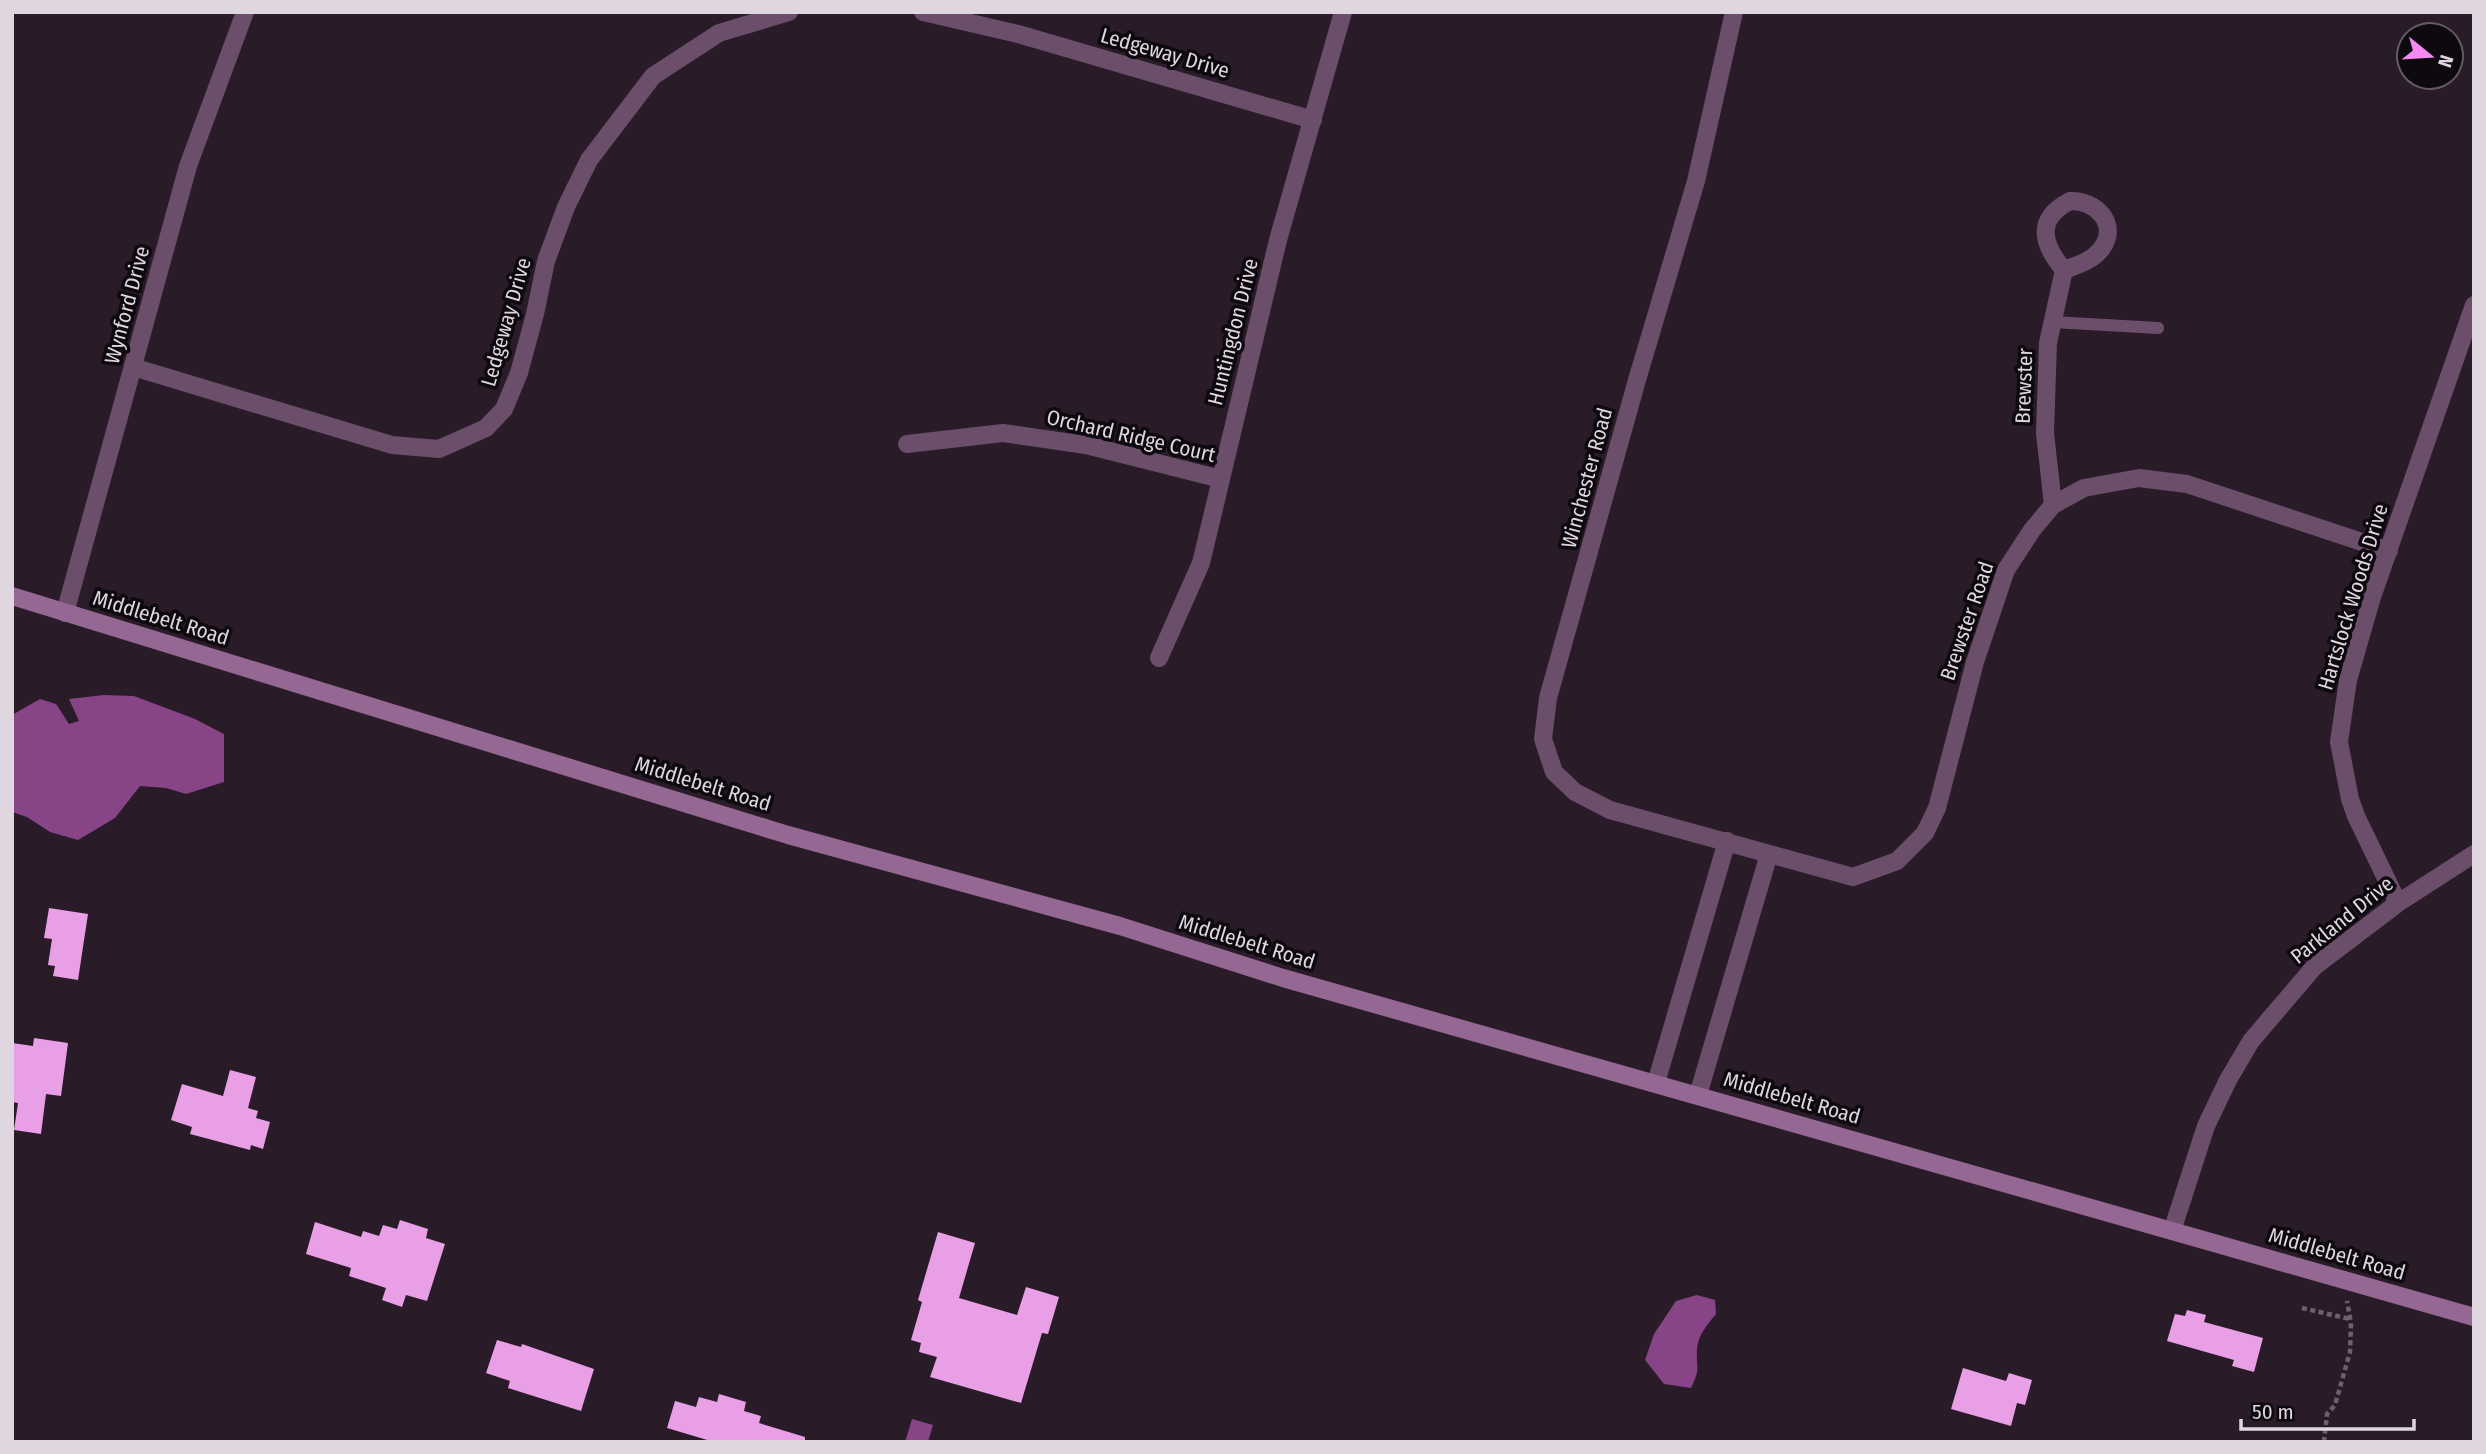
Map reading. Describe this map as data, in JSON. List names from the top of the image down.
{
  "streets": {
    "street": [
      "Ledgeway Drive",
      "Wynford Drive",
      "Huntingdon Drive",
      "Brewster",
      "Orchard Ridge Court",
      "Winchester Road",
      "Hartslock Woods Drive",
      "Middlebelt Road",
      "Brewster Road",
      "Parkland Drive"
    ]
  },
  "crossings": [
    ["Ledgeway Drive", "Wynford Drive"],
    ["Ledgeway Drive", "Huntingdon Drive"],
    ["Wynford Drive", "Middlebelt Road"],
    ["Huntingdon Drive", "Orchard Ridge Court"],
    ["Brewster", "Brewster Road"],
    ["Winchester Road", "Brewster Road"],
    ["Hartslock Woods Drive", "Brewster Road"],
    ["Hartslock Woods Drive", "Parkland Drive"],
    ["Middlebelt Road", "Parkland Drive"]
  ],
  "scale_bar": "50 m",
  "north": "right"
}
